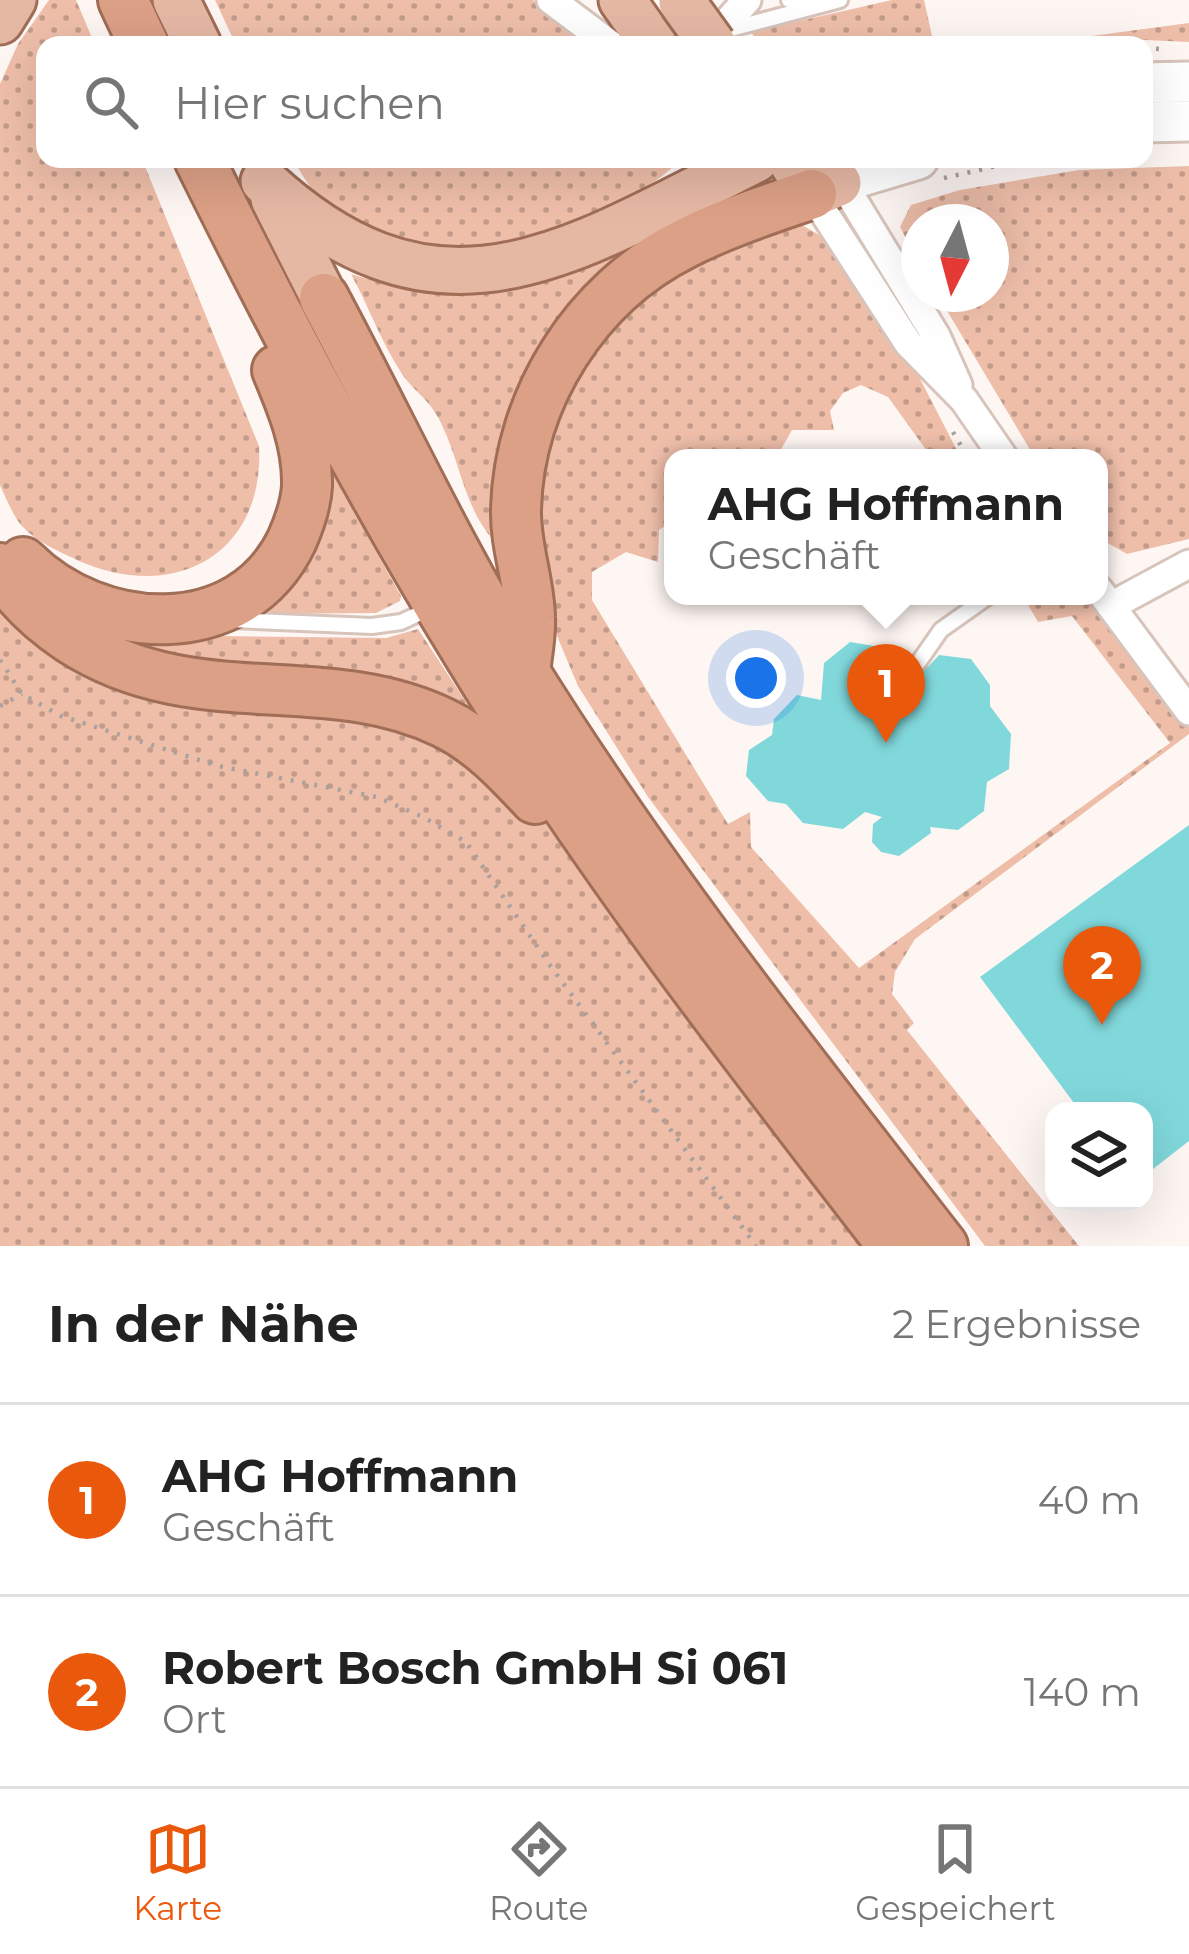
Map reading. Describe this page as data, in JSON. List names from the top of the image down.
{
  "north": "bottom",
  "page": {
    "search": "Hier suchen",
    "popup": ["AHG Hoffmann", "Geschäft"],
    "pins": ["1", "2"],
    "heading": ["In der Nähe", "2 Ergebnisse"],
    "list": [
      {
        "mark": "1",
        "name": "AHG Hoffmann",
        "note": "Geschäft",
        "value": "40 m"
      },
      {
        "mark": "2",
        "name": "Robert Bosch GmbH Si 061",
        "note": "Ort",
        "value": "140 m"
      }
    ],
    "nav": ["Karte", "Route", "Gespeichert"]
  }
}
